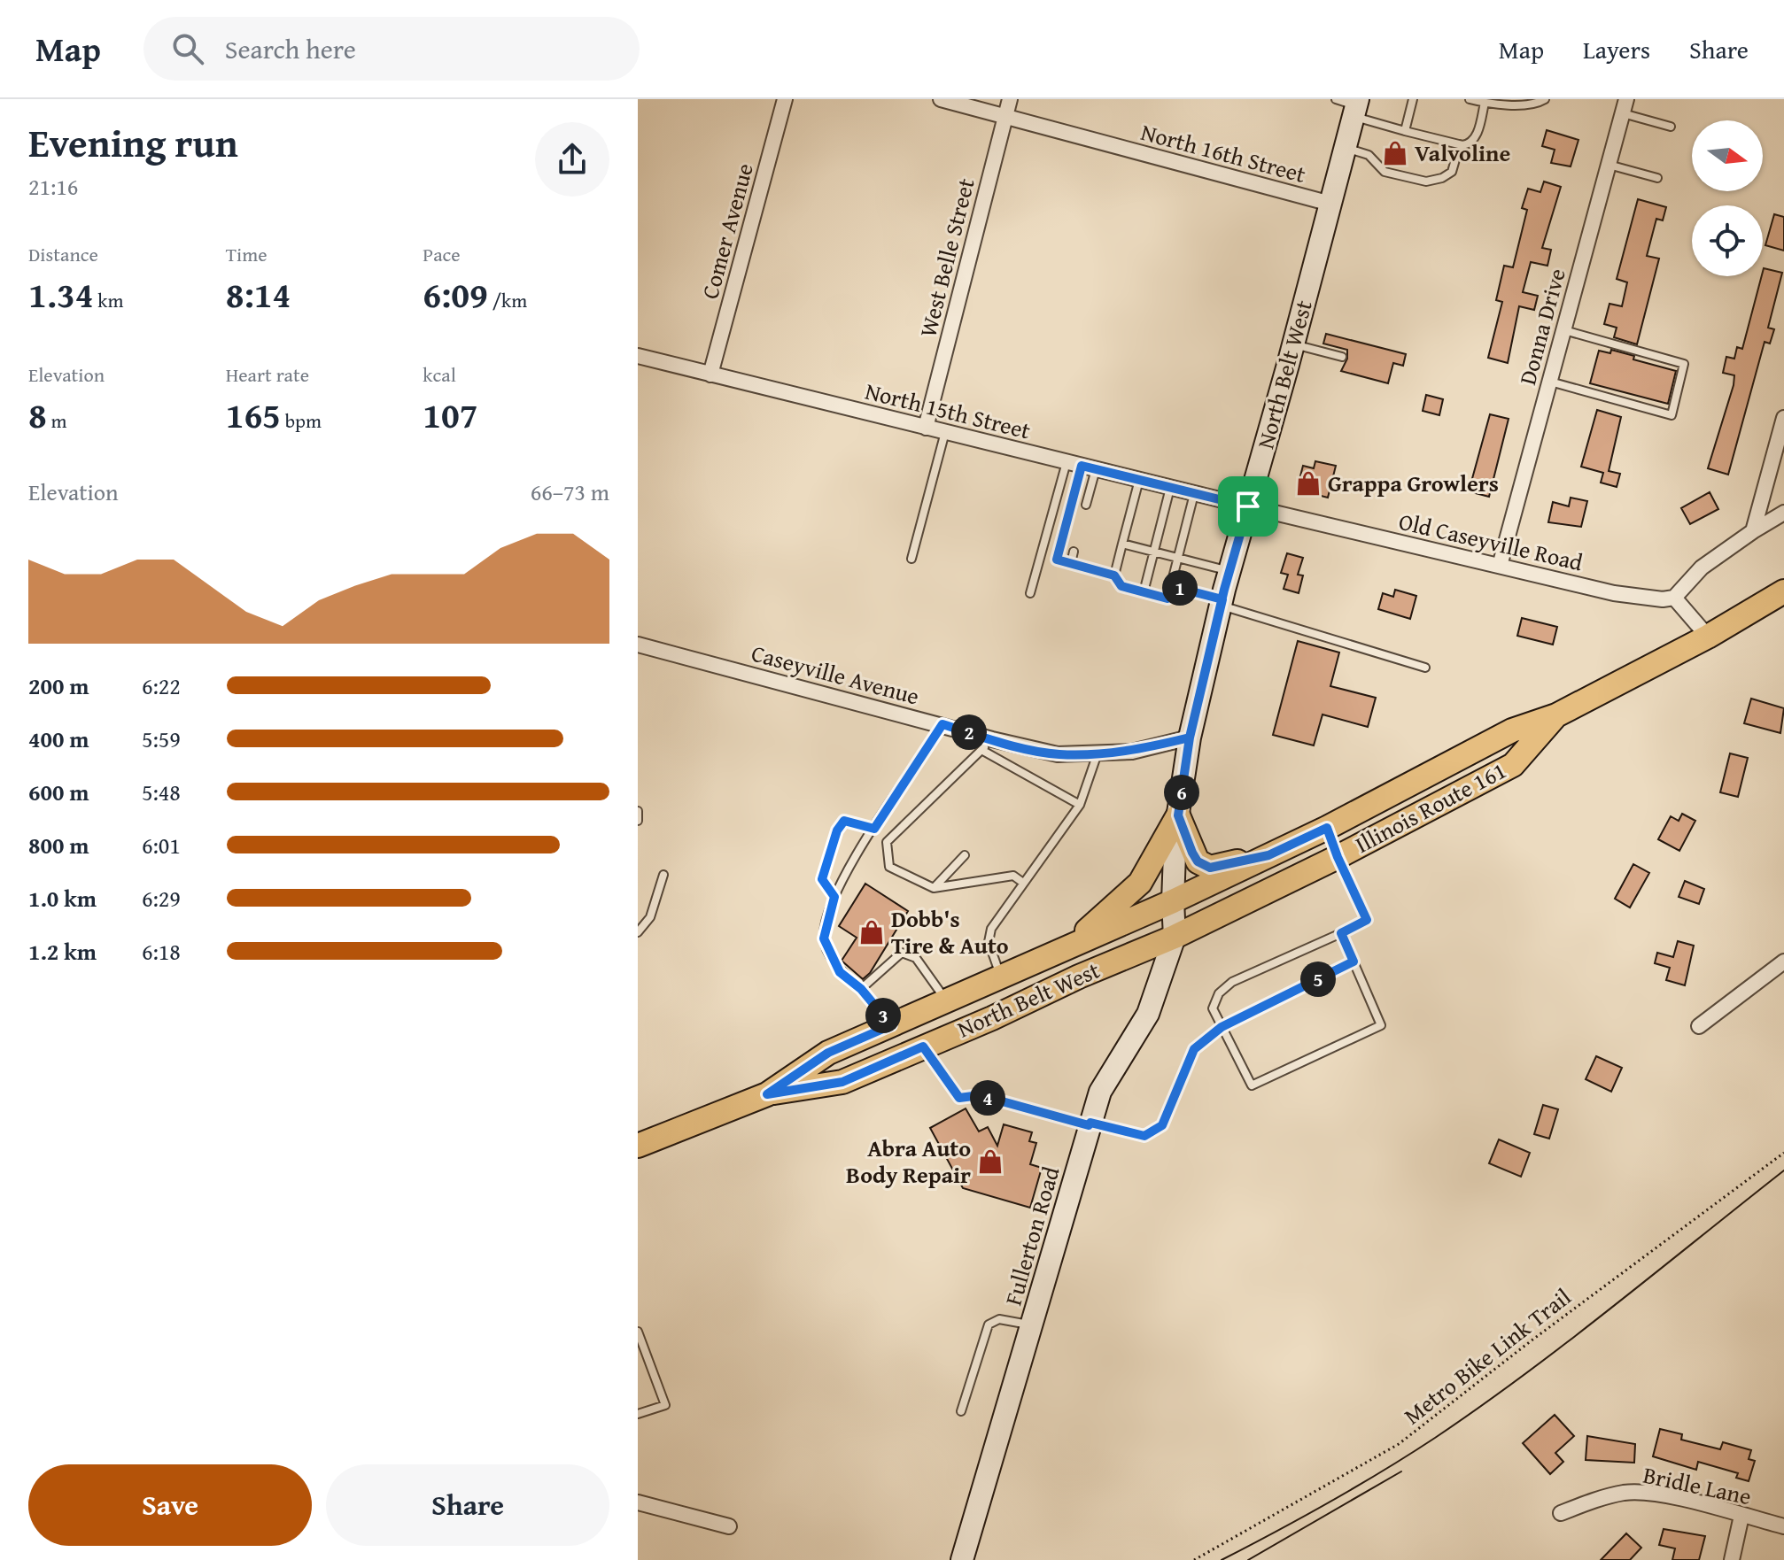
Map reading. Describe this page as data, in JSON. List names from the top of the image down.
{
  "streets": {
    "main road": ["North Belt West", "Illinois Route 161", "Fullerton Road"],
    "street": [
      "North 16th Street",
      "Comer Avenue",
      "West Belle Street",
      "Donna Drive",
      "North 15th Street",
      "Old Caseyville Road",
      "Caseyville Avenue",
      "Bridle Lane"
    ],
    "path": ["Metro Bike Link Trail"]
  },
  "crossings": [
    ["North 16th Street", "West Belle Street"],
    ["North 16th Street", "North Belt West"],
    ["Comer Avenue", "North 15th Street"],
    ["West Belle Street", "North 15th Street"],
    ["Donna Drive", "Old Caseyville Road"],
    ["North Belt West", "North 15th Street"],
    ["North Belt West", "Old Caseyville Road"],
    ["North Belt West", "Caseyville Avenue"],
    ["North Belt West", "Illinois Route 161"],
    ["North Belt West", "Fullerton Road"],
    ["North 15th Street", "Old Caseyville Road"],
    ["Illinois Route 161", "Fullerton Road"]
  ],
  "places": {
    "shop": [
      "Valvoline",
      "Grappa Growlers",
      "Dobb's Tire & Auto",
      "Abra Auto Body Repair"
    ]
  },
  "north": "right",
  "page": {
    "header": "Map",
    "search": "Search here",
    "nav": ["Map", "Layers", "Share"],
    "heading": ["Evening run", "21:16"],
    "stats": [
      ["Distance", "1.34 km"],
      ["Time", "8:14"],
      ["Pace", "6:09 /km"],
      ["Elevation", "8 m"],
      ["Heart rate", "165 bpm"],
      ["kcal", "107"]
    ],
    "chart": ["Elevation", "66–73 m"],
    "pins": [
      "1",
      "2",
      "6",
      "5",
      "3",
      "4"
    ],
    "list": [
      {
        "name": "200 m",
        "note": "6:22"
      },
      {
        "name": "400 m",
        "note": "5:59"
      },
      {
        "name": "600 m",
        "note": "5:48"
      },
      {
        "name": "800 m",
        "note": "6:01"
      },
      {
        "name": "1.0 km",
        "note": "6:29"
      },
      {
        "name": "1.2 km",
        "note": "6:18"
      }
    ],
    "buttons": ["Save", "Share"]
  }
}
